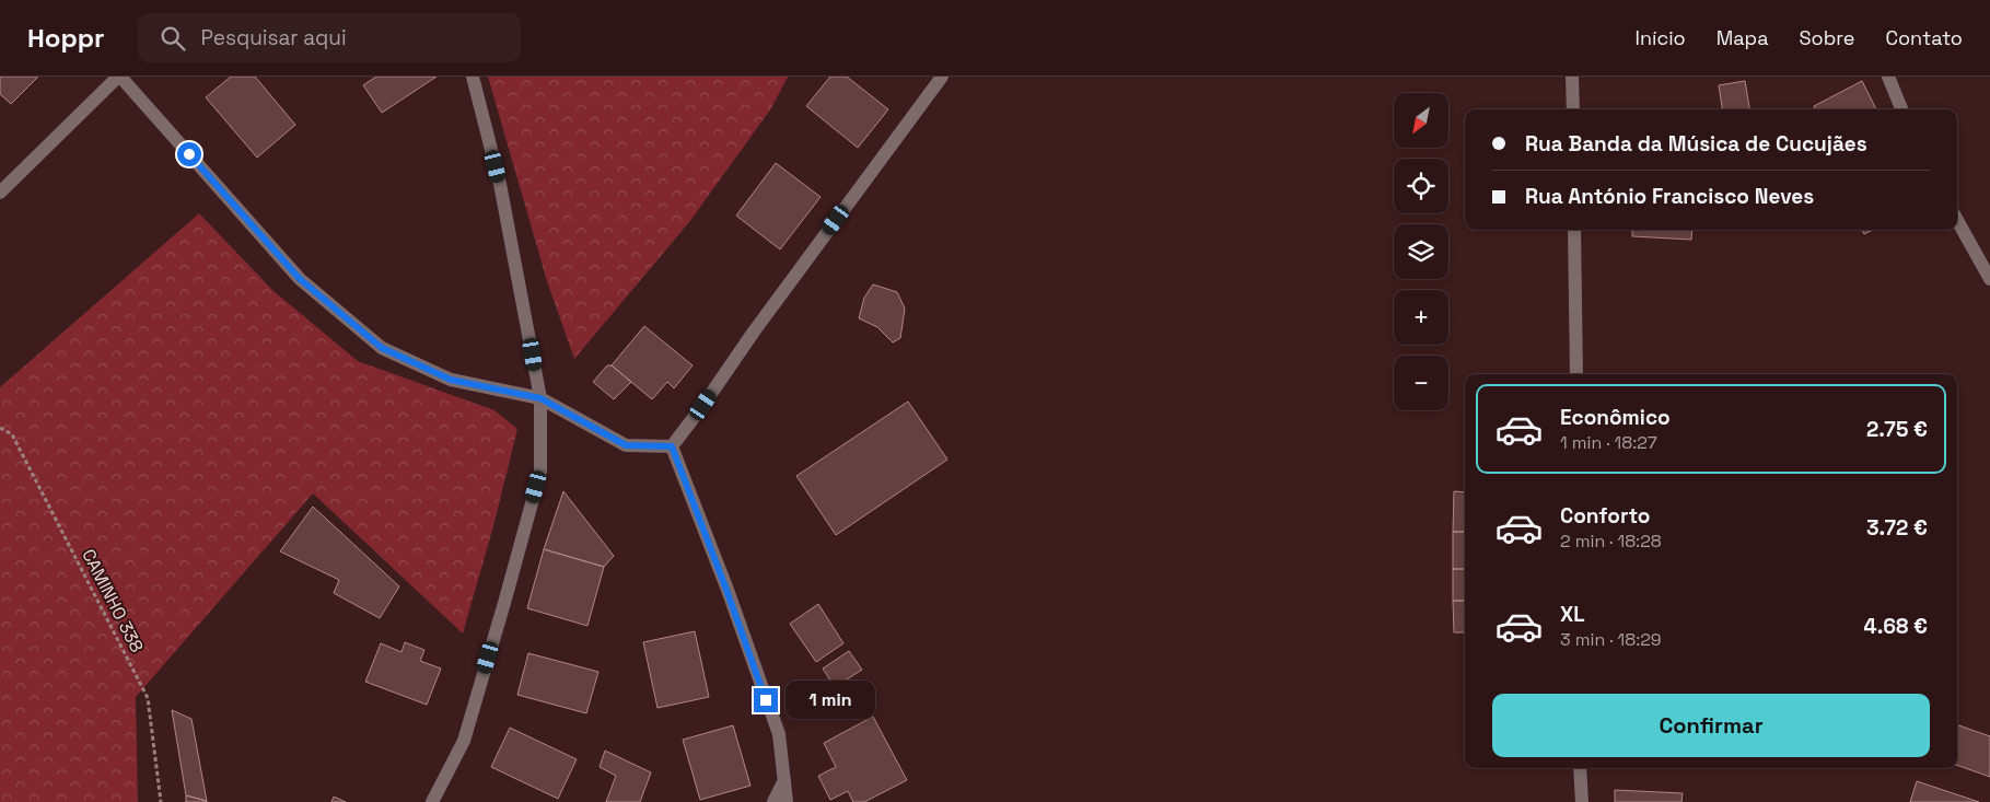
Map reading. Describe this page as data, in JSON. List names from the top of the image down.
{
  "streets": {
    "path": ["CAMINHO 338"]
  },
  "north": "bottom left",
  "page": {
    "header": "Hoppr",
    "search": "Pesquisar aqui",
    "nav": [
      "Início",
      "Mapa",
      "Sobre",
      "Contato"
    ],
    "map_buttons": ["+", "−"],
    "banner": ["Rua Banda da Música de Cucujães", "Rua António Francisco Neves"],
    "list": [
      {
        "name": "Econômico",
        "note": "1 min · 18:27",
        "value": "2.75 €"
      },
      {
        "name": "Conforto",
        "note": "2 min · 18:28",
        "value": "3.72 €"
      },
      {
        "name": "XL",
        "note": "3 min · 18:29",
        "value": "4.68 €"
      }
    ],
    "bubble": "1 min",
    "buttons": "Confirmar"
  }
}
